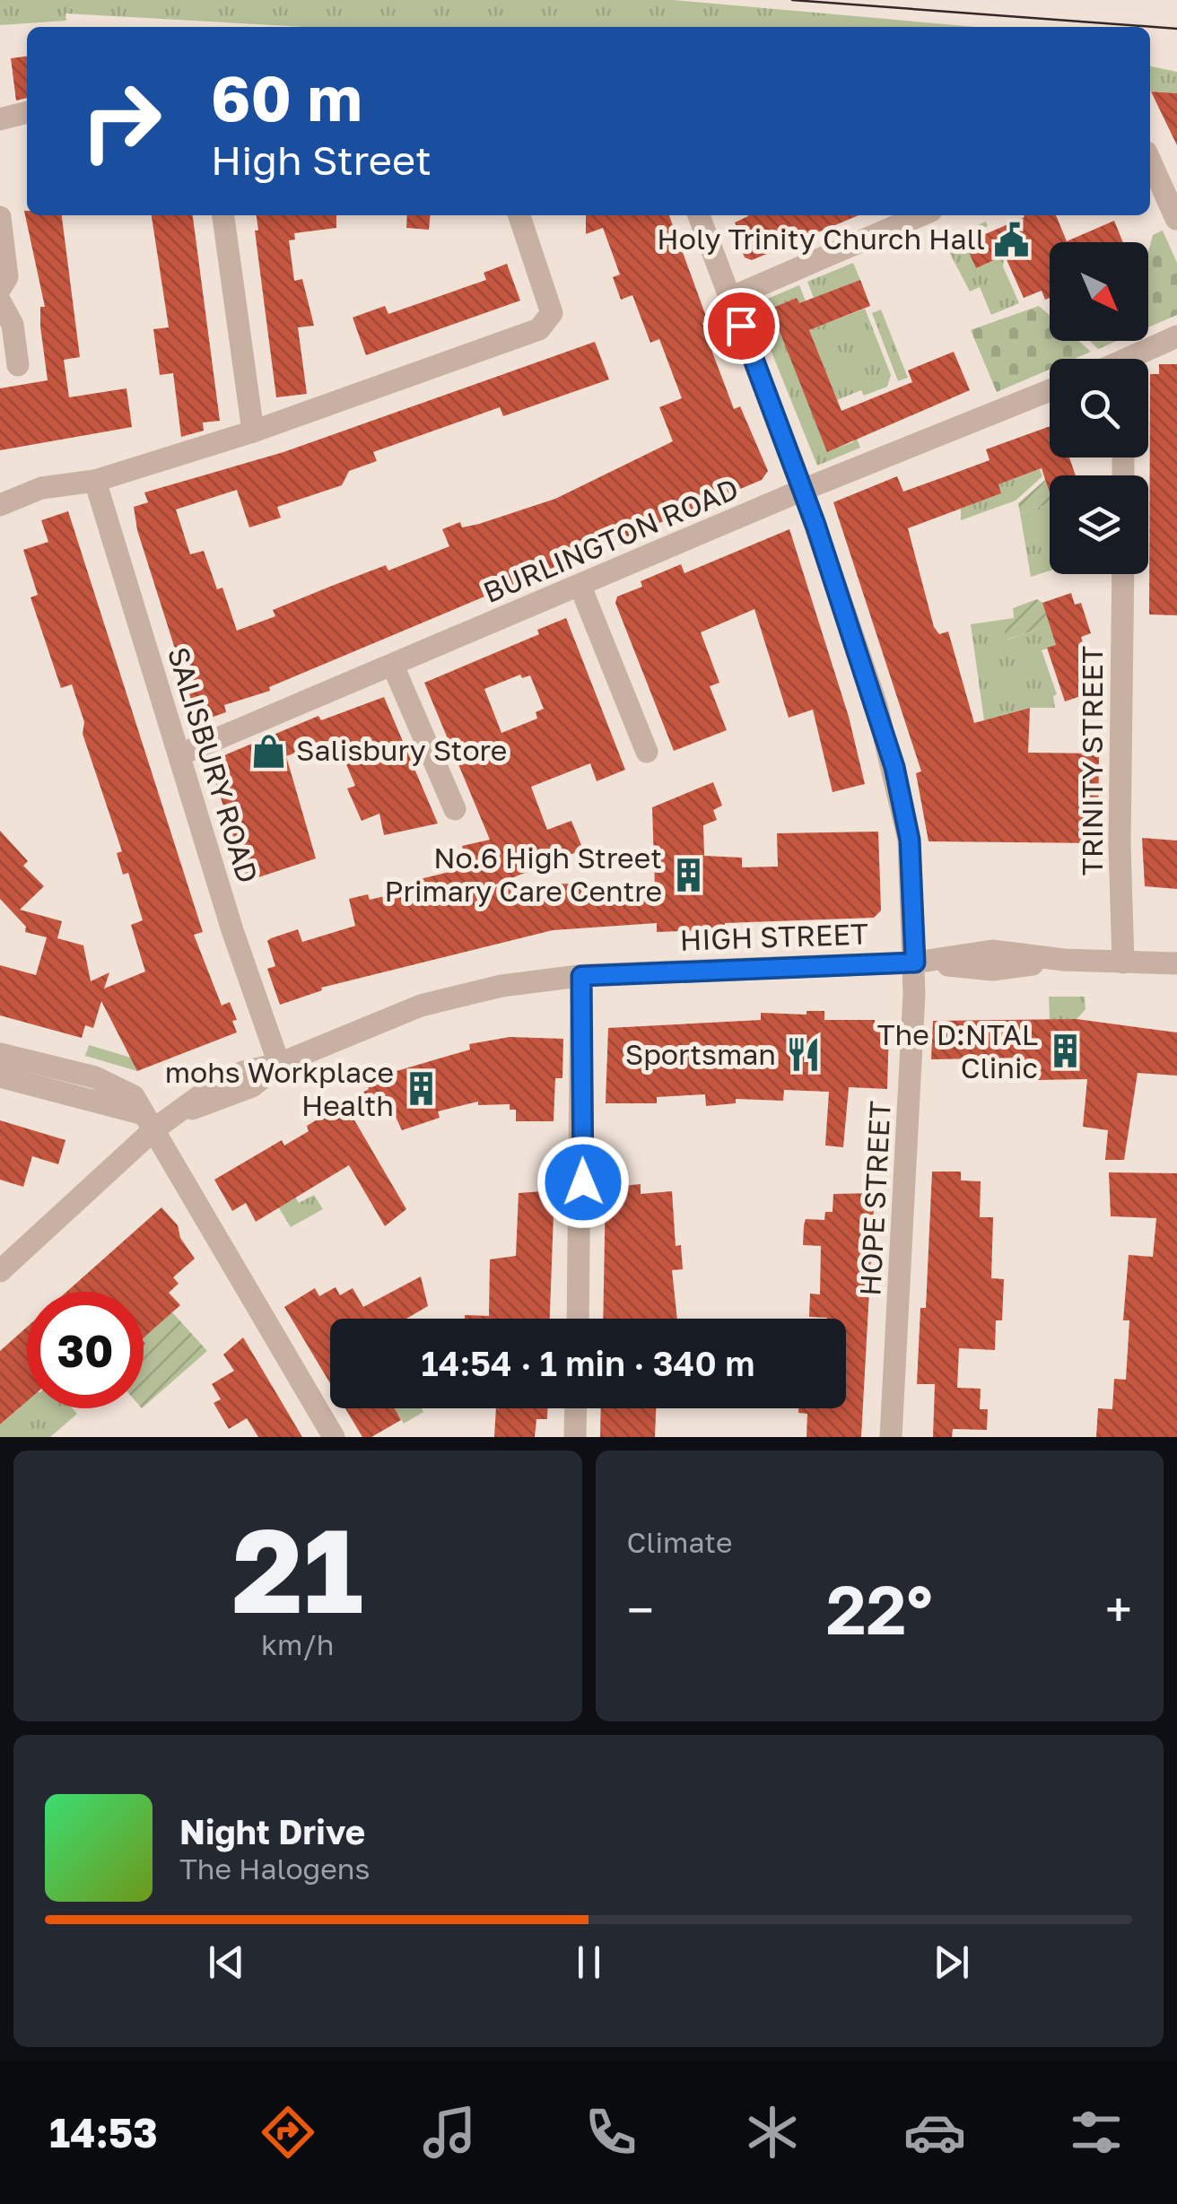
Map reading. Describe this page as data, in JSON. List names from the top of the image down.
{
  "streets": {
    "street": [
      "BURLINGTON ROAD",
      "TRINITY STREET",
      "SALISBURY ROAD",
      "HIGH STREET",
      "HOPE STREET"
    ]
  },
  "crossings": [
    ["BURLINGTON ROAD", "SALISBURY ROAD"],
    ["BURLINGTON ROAD", "HOPE STREET"],
    ["TRINITY STREET", "HIGH STREET"],
    ["SALISBURY ROAD", "HIGH STREET"],
    ["HIGH STREET", "HOPE STREET"]
  ],
  "places": {
    "public building": ["Holy Trinity Church Hall"],
    "shop": ["Salisbury Store"],
    "building": ["No.6 High Street Primary Care Centre", "The D:NTAL Clinic", "mohs Workplace Health"],
    "restaurant": ["Sportsman"]
  },
  "north": "bottom right",
  "page": {
    "turn": ["60 m", "High Street"],
    "limit": "30",
    "trip": "14:54 · 1 min · 340 m",
    "tile": [
      ["21", "km/h"],
      "Climate"
    ],
    "heat": ["−", "22°", "+"],
    "song": ["Night Drive", "The Halogens"],
    "tabs": "14:53"
  }
}
